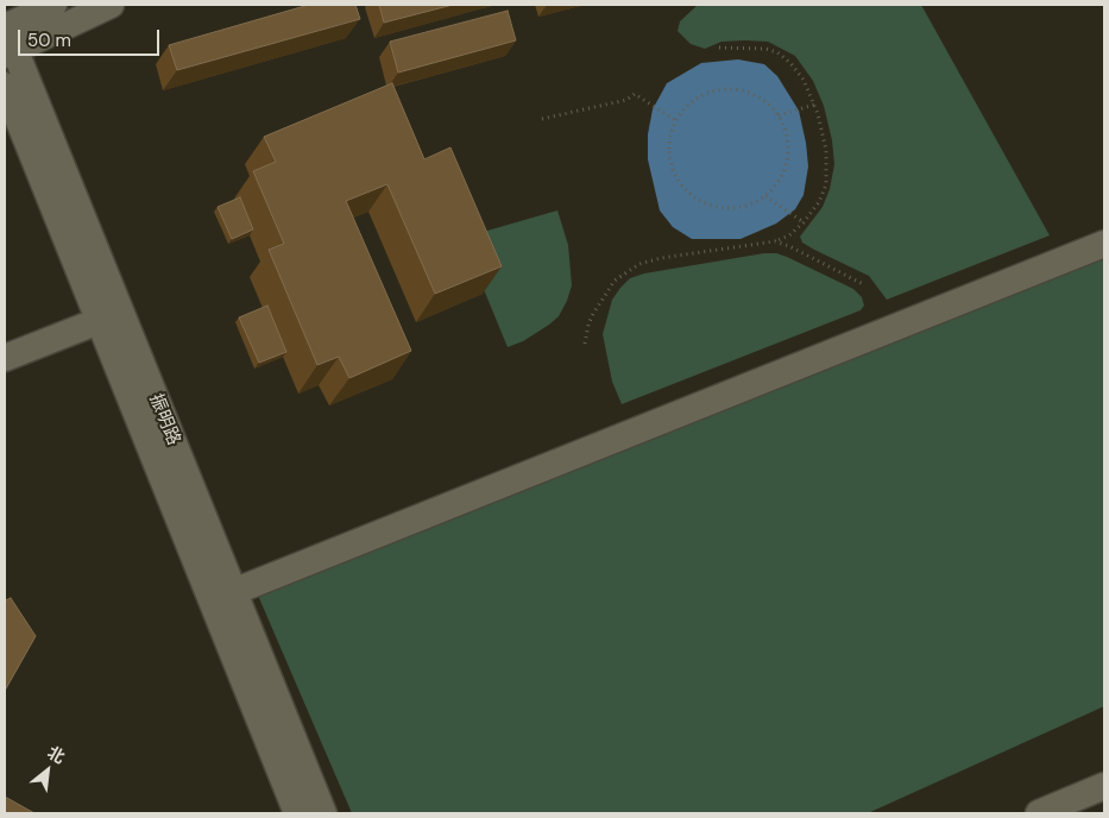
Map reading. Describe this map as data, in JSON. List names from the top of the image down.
{
  "streets": {
    "street": ["振明路"]
  },
  "scale_bar": "50 m",
  "north": "top right"
}
